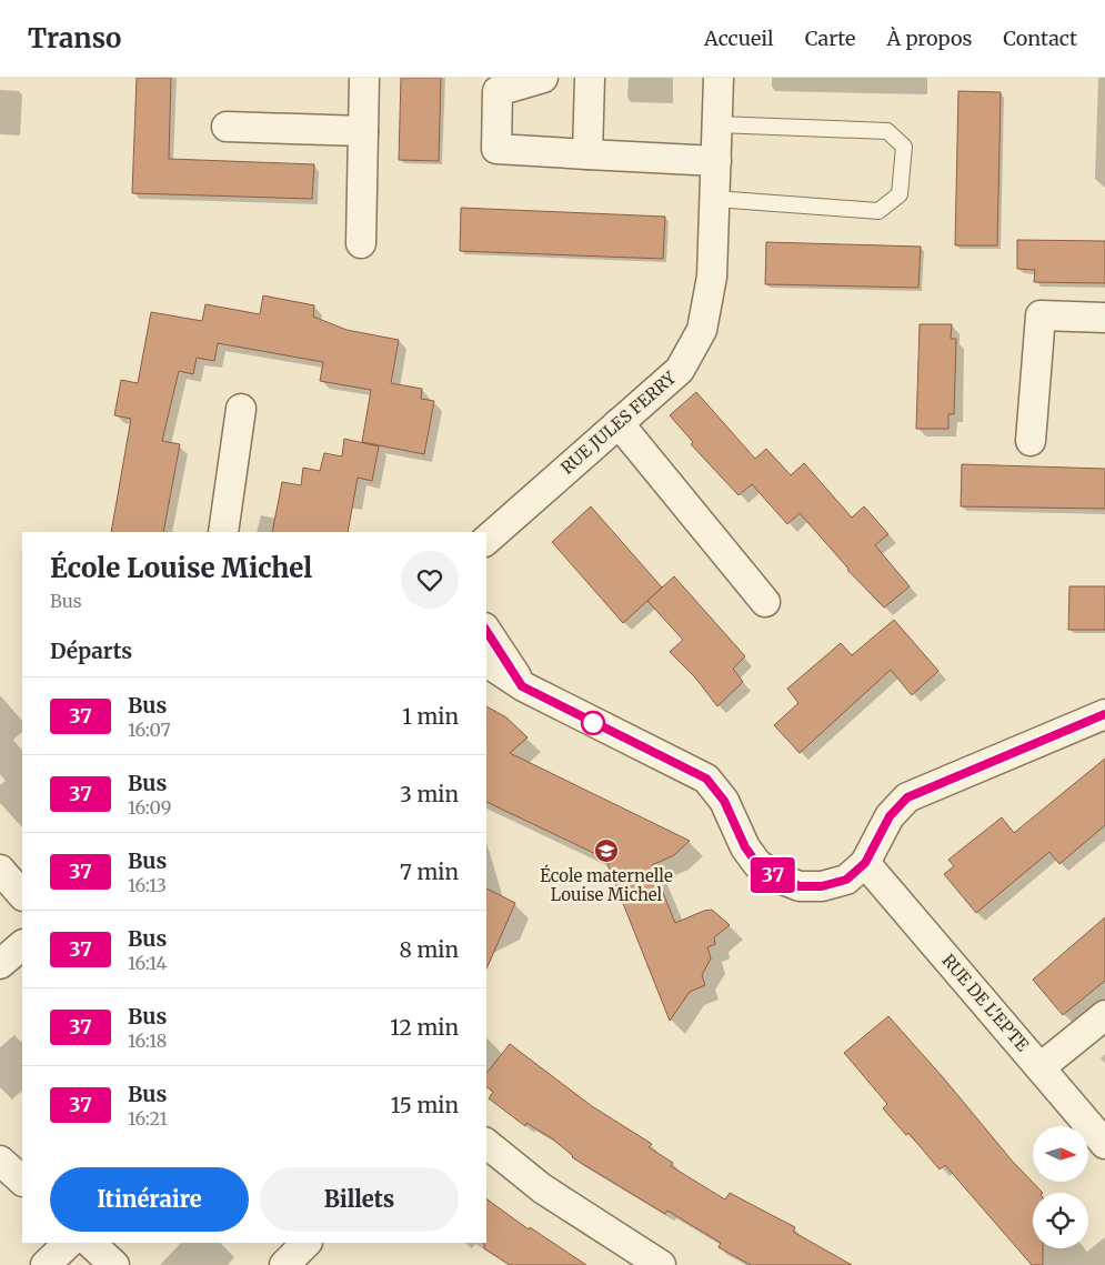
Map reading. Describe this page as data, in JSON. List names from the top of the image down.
{
  "streets": {
    "street": ["RUE JULES FERRY", "RUE DE L'EPTE"]
  },
  "places": {
    "school or university": ["École maternelle Louise Michel"]
  },
  "lines": ["bus line 37"],
  "north": "right",
  "page": {
    "header": "Transo",
    "nav": [
      "Accueil",
      "Carte",
      "À propos",
      "Contact"
    ],
    "on_map": "37",
    "heading": [
      ["École Louise Michel", "Bus"],
      "Départs"
    ],
    "list": [
      {
        "mark": "37",
        "name": "Bus",
        "note": "16:07",
        "value": "1 min"
      },
      {
        "mark": "37",
        "name": "Bus",
        "note": "16:09",
        "value": "3 min"
      },
      {
        "mark": "37",
        "name": "Bus",
        "note": "16:13",
        "value": "7 min"
      },
      {
        "mark": "37",
        "name": "Bus",
        "note": "16:14",
        "value": "8 min"
      },
      {
        "mark": "37",
        "name": "Bus",
        "note": "16:18",
        "value": "12 min"
      },
      {
        "mark": "37",
        "name": "Bus",
        "note": "16:21",
        "value": "15 min"
      }
    ],
    "buttons": ["Itinéraire", "Billets"]
  }
}
